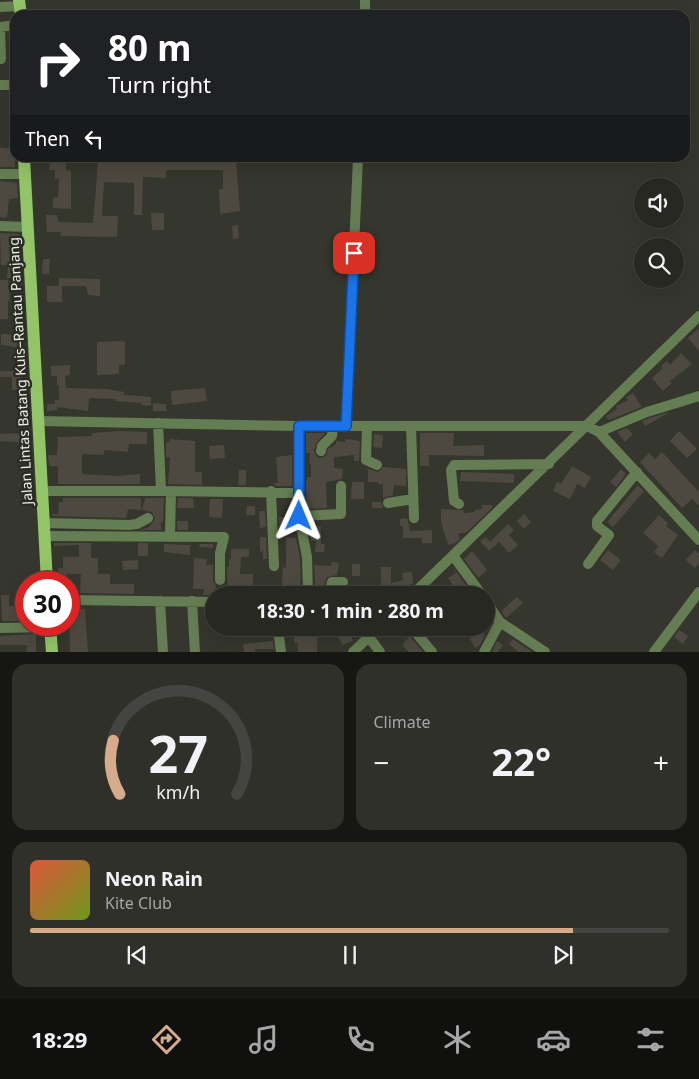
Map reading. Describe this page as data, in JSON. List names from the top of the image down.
{
  "streets": {
    "main road": ["Jalan Lintas Batang Kuis–Rantau Panjang"]
  },
  "page": {
    "turn": ["80 m", "Turn right"],
    "then": "Then",
    "limit": "30",
    "trip": "18:30 · 1 min · 280 m",
    "tile": "Climate",
    "heat": ["−", "22°", "+"],
    "song": ["Neon Rain", "Kite Club"],
    "tabs": "18:29",
    "gauge": ["27", "km/h"]
  }
}
